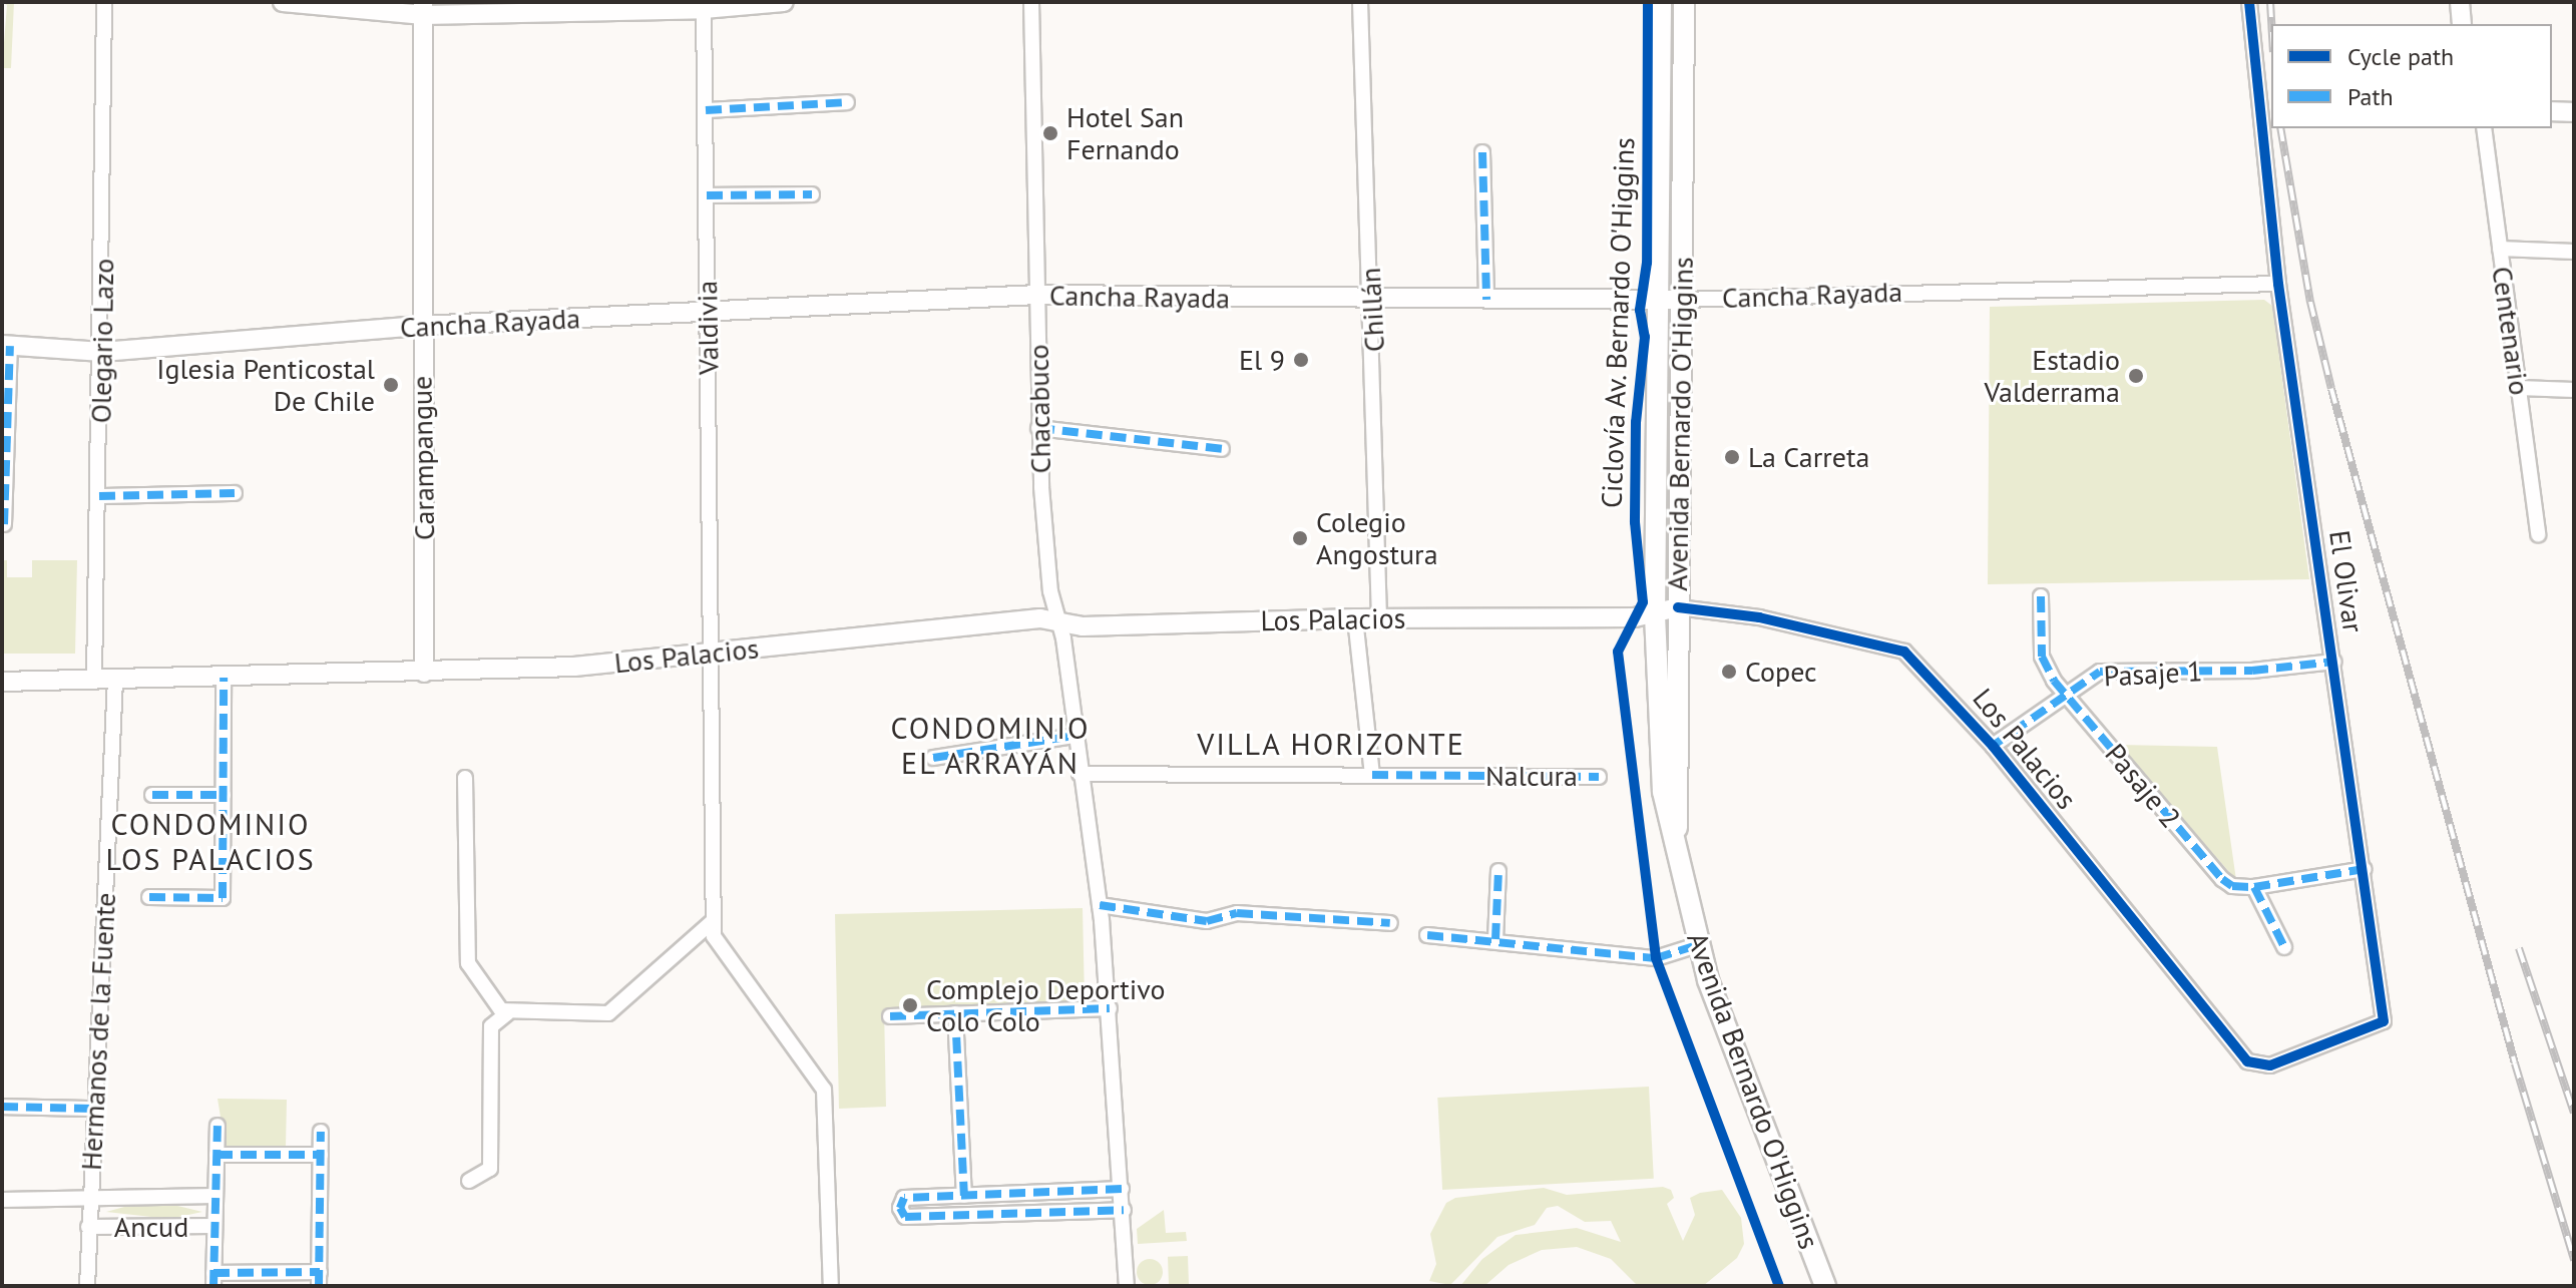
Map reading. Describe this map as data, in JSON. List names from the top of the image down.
{
  "streets": {
    "main road": [
      "Cancha Rayada",
      "Avenida Bernardo O'Higgins",
      "Carampangue",
      "Los Palacios"
    ],
    "street": [
      "Chillán",
      "Valdivia",
      "Centenario",
      "Olegario Lazo",
      "Chacabuco",
      "El Olivar",
      "Pasaje 1",
      "Nalcura",
      "Pasaje 2",
      "Hermanos de la Fuente",
      "Ancud"
    ],
    "cycle path": ["Ciclovía Av. Bernardo O'Higgins"]
  },
  "crossings": [
    ["Cancha Rayada", "Chillán"],
    ["Cancha Rayada", "Valdivia"],
    ["Cancha Rayada", "Olegario Lazo"],
    ["Cancha Rayada", "Chacabuco"],
    ["Cancha Rayada", "Avenida Bernardo O'Higgins"],
    ["Cancha Rayada", "Carampangue"],
    ["Cancha Rayada", "El Olivar"],
    ["Chillán", "Los Palacios"],
    ["Valdivia", "Los Palacios"],
    ["Olegario Lazo", "Los Palacios"],
    ["Chacabuco", "Los Palacios"],
    ["Chacabuco", "Nalcura"],
    ["Avenida Bernardo O'Higgins", "Los Palacios"],
    ["Carampangue", "Los Palacios"],
    ["El Olivar", "Los Palacios"],
    ["El Olivar", "Pasaje 1"],
    ["Los Palacios", "Pasaje 1"],
    ["Los Palacios", "Hermanos de la Fuente"],
    ["Pasaje 1", "Pasaje 2"],
    ["Hermanos de la Fuente", "Ancud"]
  ],
  "districts": ["CONDOMINIO EL ARRAYÁN", "VILLA HORIZONTE", "CONDOMINIO LOS PALACIOS"],
  "places": [
    "Hotel San Fernando",
    "El 9",
    "Estadio Valderrama",
    "Iglesia Penticostal De Chile",
    "La Carreta",
    "Colegio Angostura",
    "Copec",
    "Complejo Deportivo Colo Colo"
  ],
  "legend": ["Cycle path", "Path"]
}
